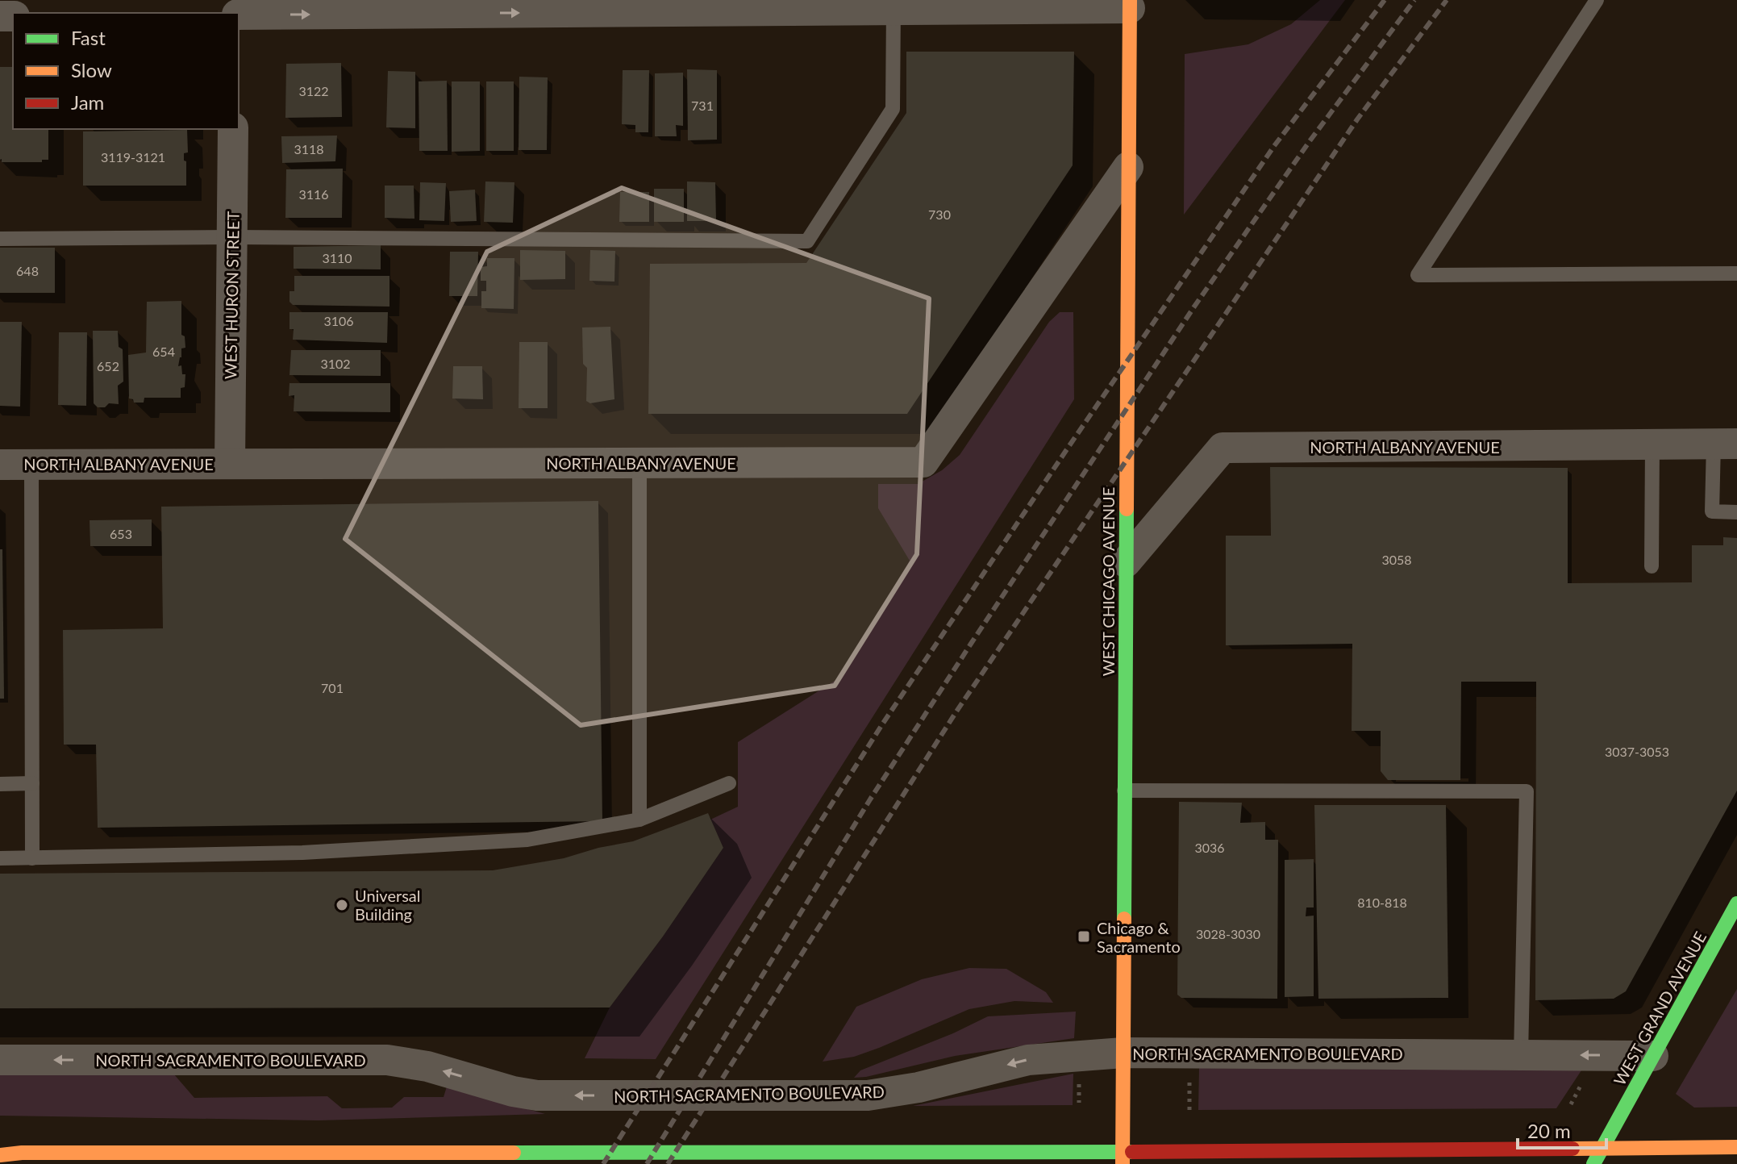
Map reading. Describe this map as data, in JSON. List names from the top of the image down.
{
  "streets": {
    "street": [
      "WEST HURON STREET",
      "NORTH ALBANY AVENUE",
      "WEST CHICAGO AVENUE",
      "WEST GRAND AVENUE",
      "NORTH SACRAMENTO BOULEVARD"
    ]
  },
  "crossings": [
    ["WEST HURON STREET", "NORTH ALBANY AVENUE"],
    ["NORTH ALBANY AVENUE", "WEST CHICAGO AVENUE"],
    ["WEST CHICAGO AVENUE", "NORTH SACRAMENTO BOULEVARD"],
    ["WEST GRAND AVENUE", "NORTH SACRAMENTO BOULEVARD"]
  ],
  "places": {
    "other": ["Universal Building"],
    "transit": ["Chicago & Sacramento"]
  },
  "house_numbers": [
    "3122",
    "731",
    "3118",
    "3119-3121",
    "3116",
    "730",
    "3110",
    "648",
    "3106",
    "654",
    "3102",
    "652",
    "653",
    "3058",
    "701",
    "3037-3053",
    "3036",
    "810-818",
    "3028-3030"
  ],
  "legend": ["Fast", "Slow", "Jam"],
  "scale_bar": "20 m"
}
